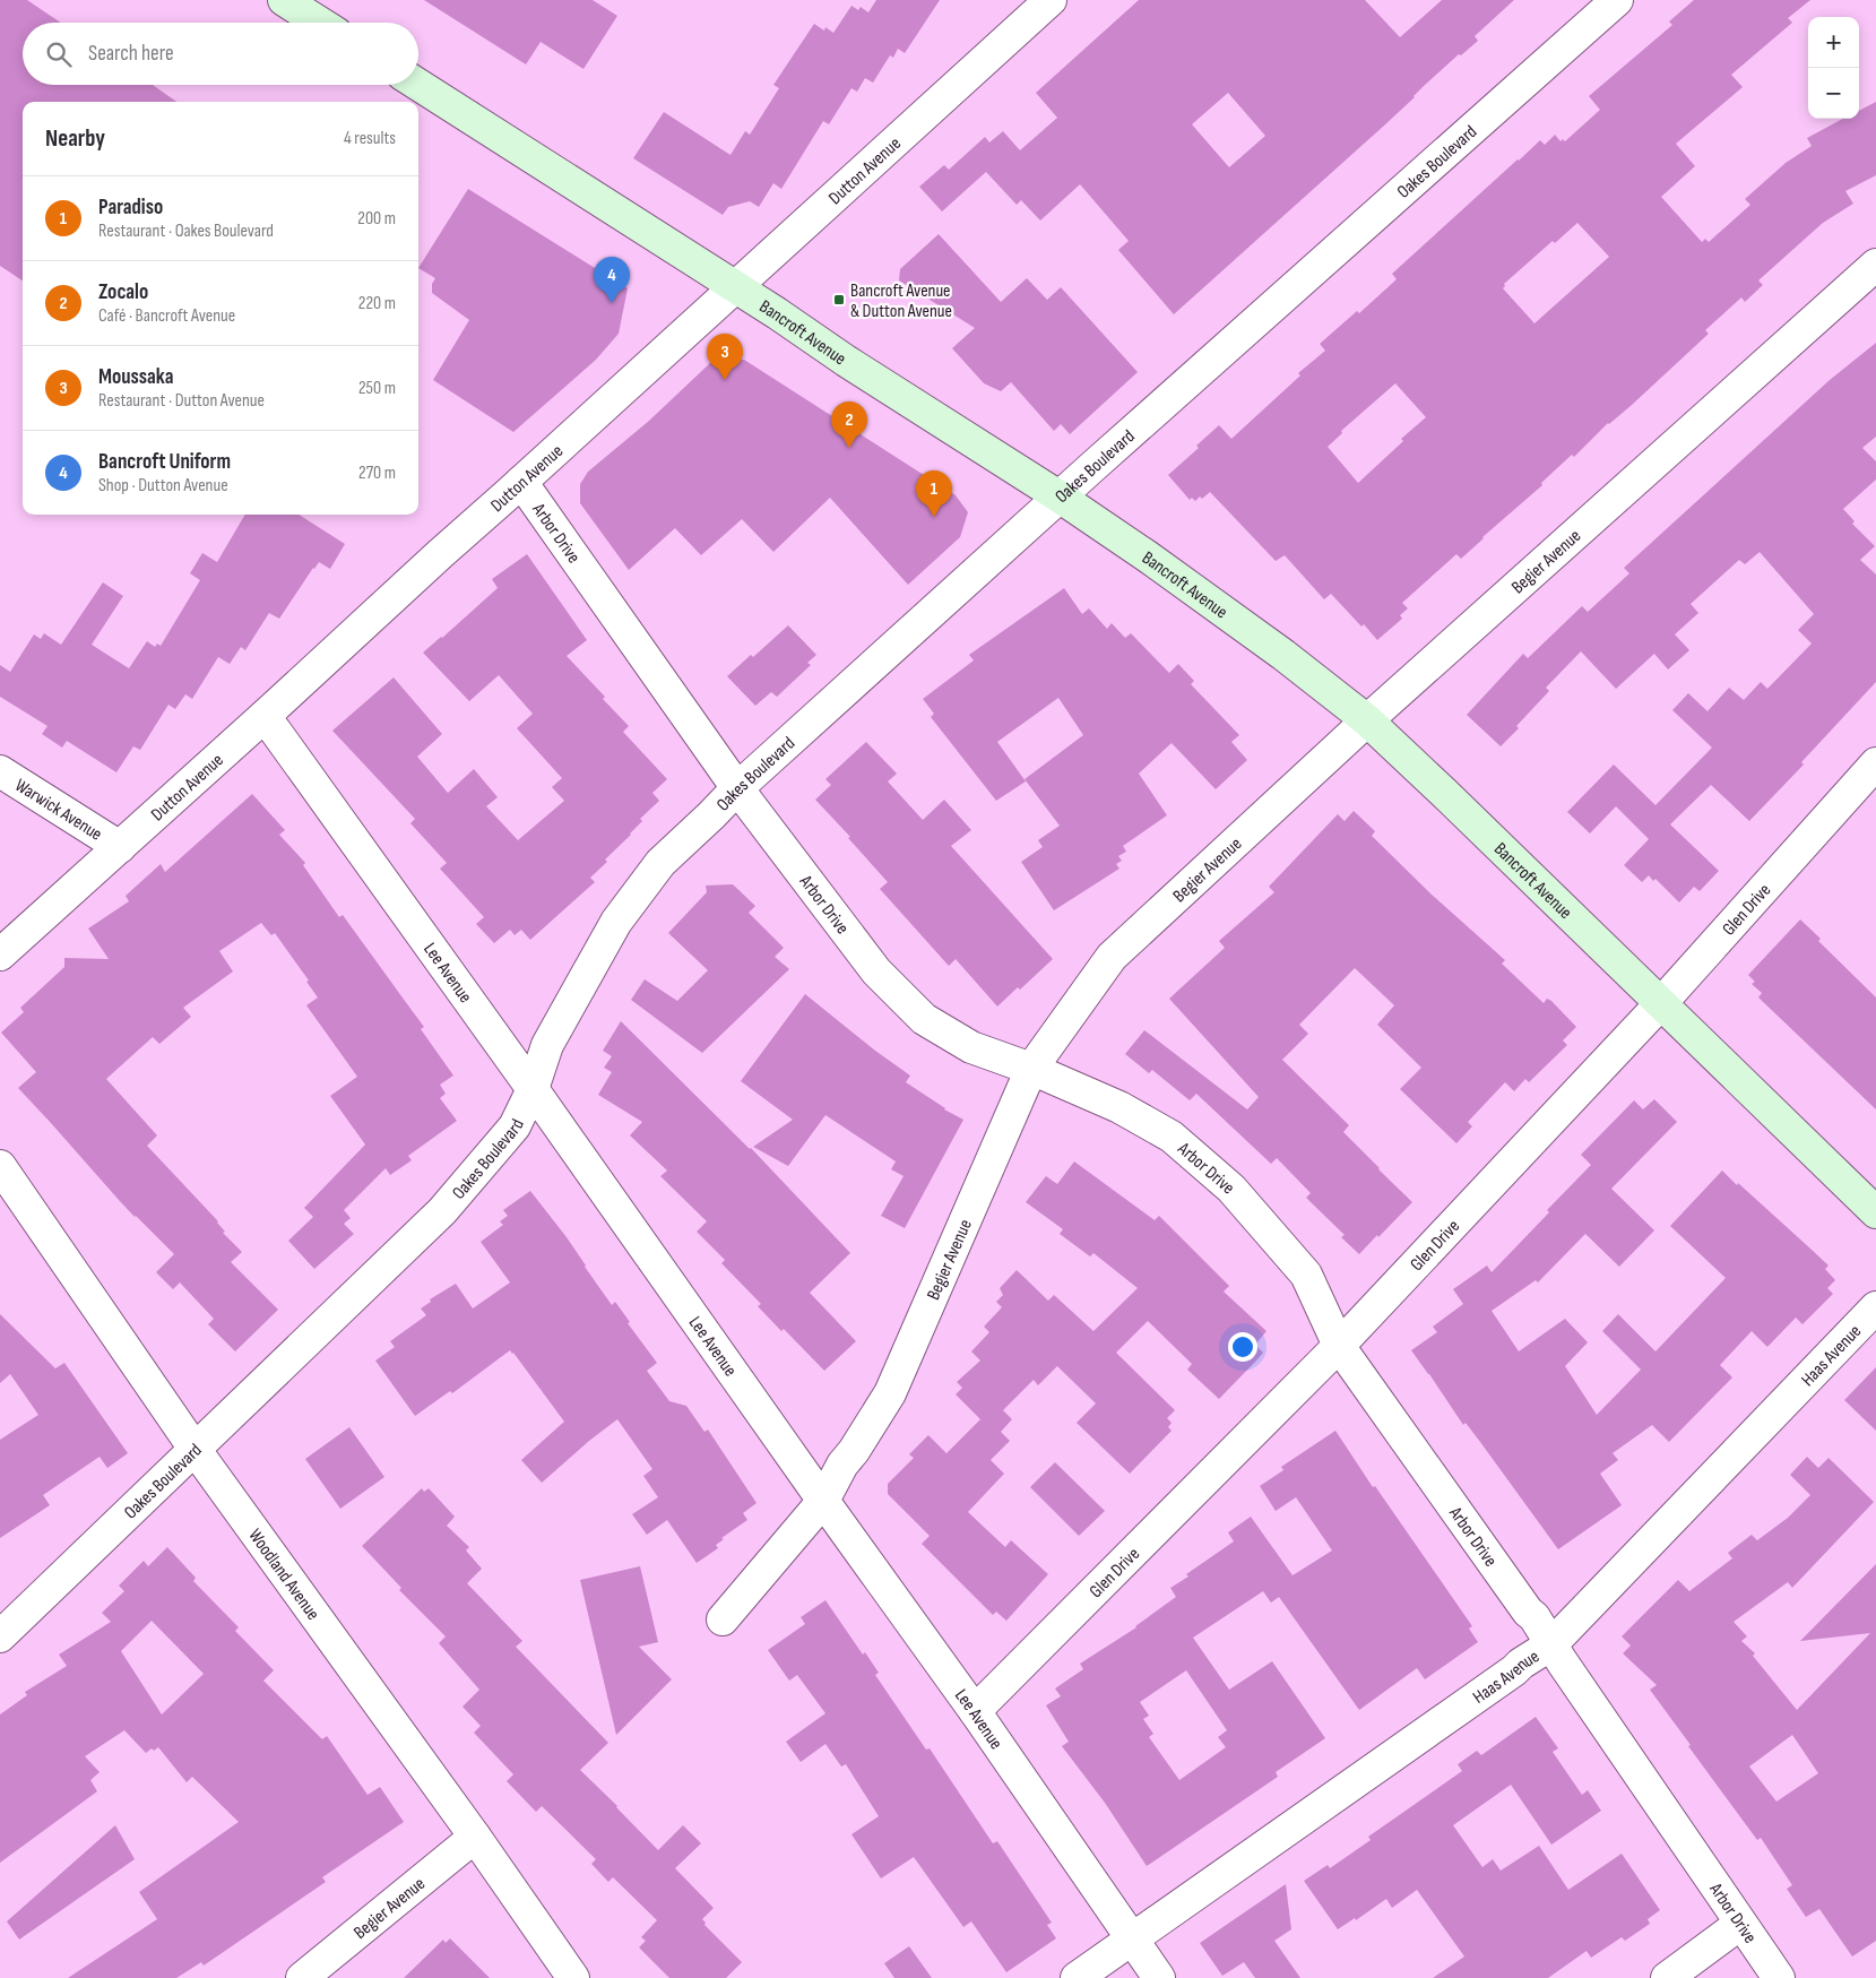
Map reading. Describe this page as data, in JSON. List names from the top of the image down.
{
  "streets": {
    "main road": ["Bancroft Avenue"],
    "street": [
      "Oakes Boulevard",
      "Dutton Avenue",
      "Arbor Drive",
      "Begier Avenue",
      "Warwick Avenue",
      "Glen Drive",
      "Lee Avenue",
      "Haas Avenue",
      "Woodland Avenue"
    ]
  },
  "crossings": [
    ["Oakes Boulevard", "Bancroft Avenue"],
    ["Oakes Boulevard", "Arbor Drive"],
    ["Oakes Boulevard", "Lee Avenue"],
    ["Oakes Boulevard", "Woodland Avenue"],
    ["Dutton Avenue", "Bancroft Avenue"],
    ["Dutton Avenue", "Arbor Drive"],
    ["Dutton Avenue", "Warwick Avenue"],
    ["Dutton Avenue", "Lee Avenue"],
    ["Bancroft Avenue", "Begier Avenue"],
    ["Bancroft Avenue", "Glen Drive"],
    ["Arbor Drive", "Begier Avenue"],
    ["Arbor Drive", "Glen Drive"],
    ["Arbor Drive", "Haas Avenue"],
    ["Begier Avenue", "Lee Avenue"],
    ["Begier Avenue", "Woodland Avenue"],
    ["Glen Drive", "Lee Avenue"],
    ["Lee Avenue", "Haas Avenue"]
  ],
  "places": {
    "transit": ["Bancroft Avenue & Dutton Avenue"]
  },
  "page": {
    "map_buttons": ["+", "−"],
    "search": "Search here",
    "heading": ["Nearby", "4 results"],
    "list": [
      {
        "mark": "1",
        "name": "Paradiso",
        "note": "Restaurant · Oakes Boulevard",
        "value": "200 m"
      },
      {
        "mark": "2",
        "name": "Zocalo",
        "note": "Café · Bancroft Avenue",
        "value": "220 m"
      },
      {
        "mark": "3",
        "name": "Moussaka",
        "note": "Restaurant · Dutton Avenue",
        "value": "250 m"
      },
      {
        "mark": "4",
        "name": "Bancroft Uniform",
        "note": "Shop · Dutton Avenue",
        "value": "270 m"
      }
    ],
    "pins": [
      "4",
      "3",
      "2",
      "1"
    ]
  }
}
